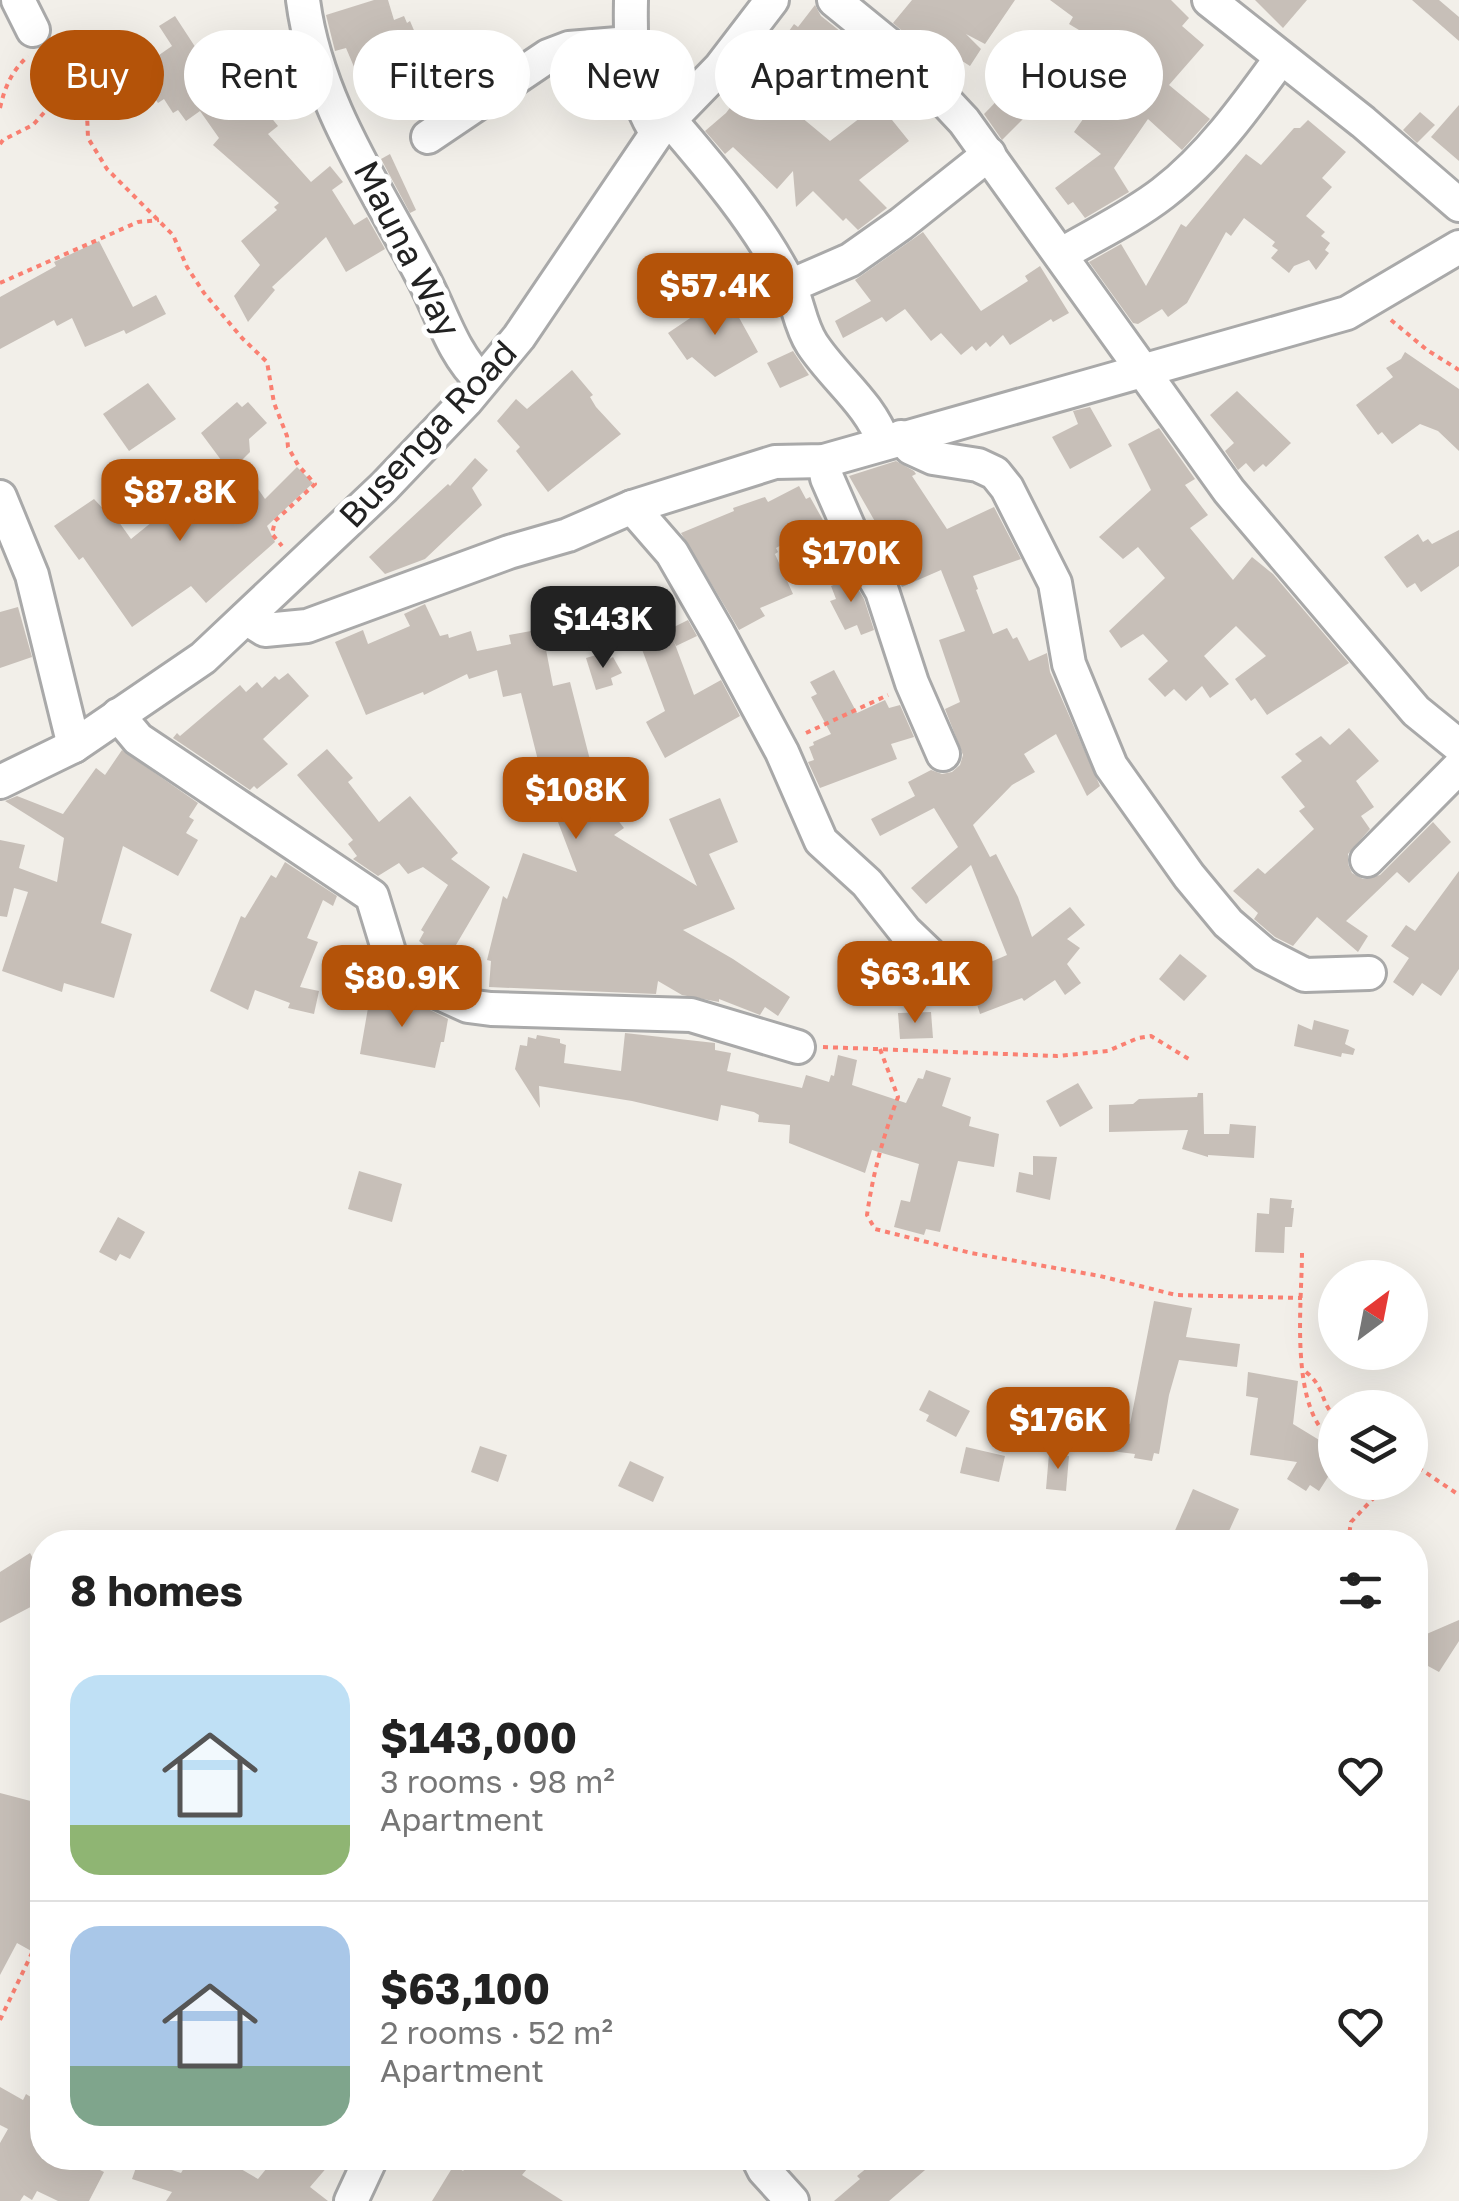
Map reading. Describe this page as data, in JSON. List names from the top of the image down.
{
  "streets": {
    "street": ["Mauna Way", "Busenga Road"]
  },
  "crossings": [
    ["Mauna Way", "Busenga Road"]
  ],
  "north": "top right",
  "page": {
    "chip": [
      "Buy",
      "Rent",
      "Filters",
      "New",
      "Apartment",
      "House"
    ],
    "price": [
      "$57.4K",
      "$87.8K",
      "$170K",
      "$143K",
      "$108K",
      "$63.1K",
      "$80.9K",
      "$176K"
    ],
    "heading": "8 homes",
    "list": [
      {
        "name": "$143,000",
        "note": "3 rooms · 98 m² · Apartment"
      },
      {
        "name": "$63,100",
        "note": "2 rooms · 52 m² · Apartment"
      }
    ]
  }
}
